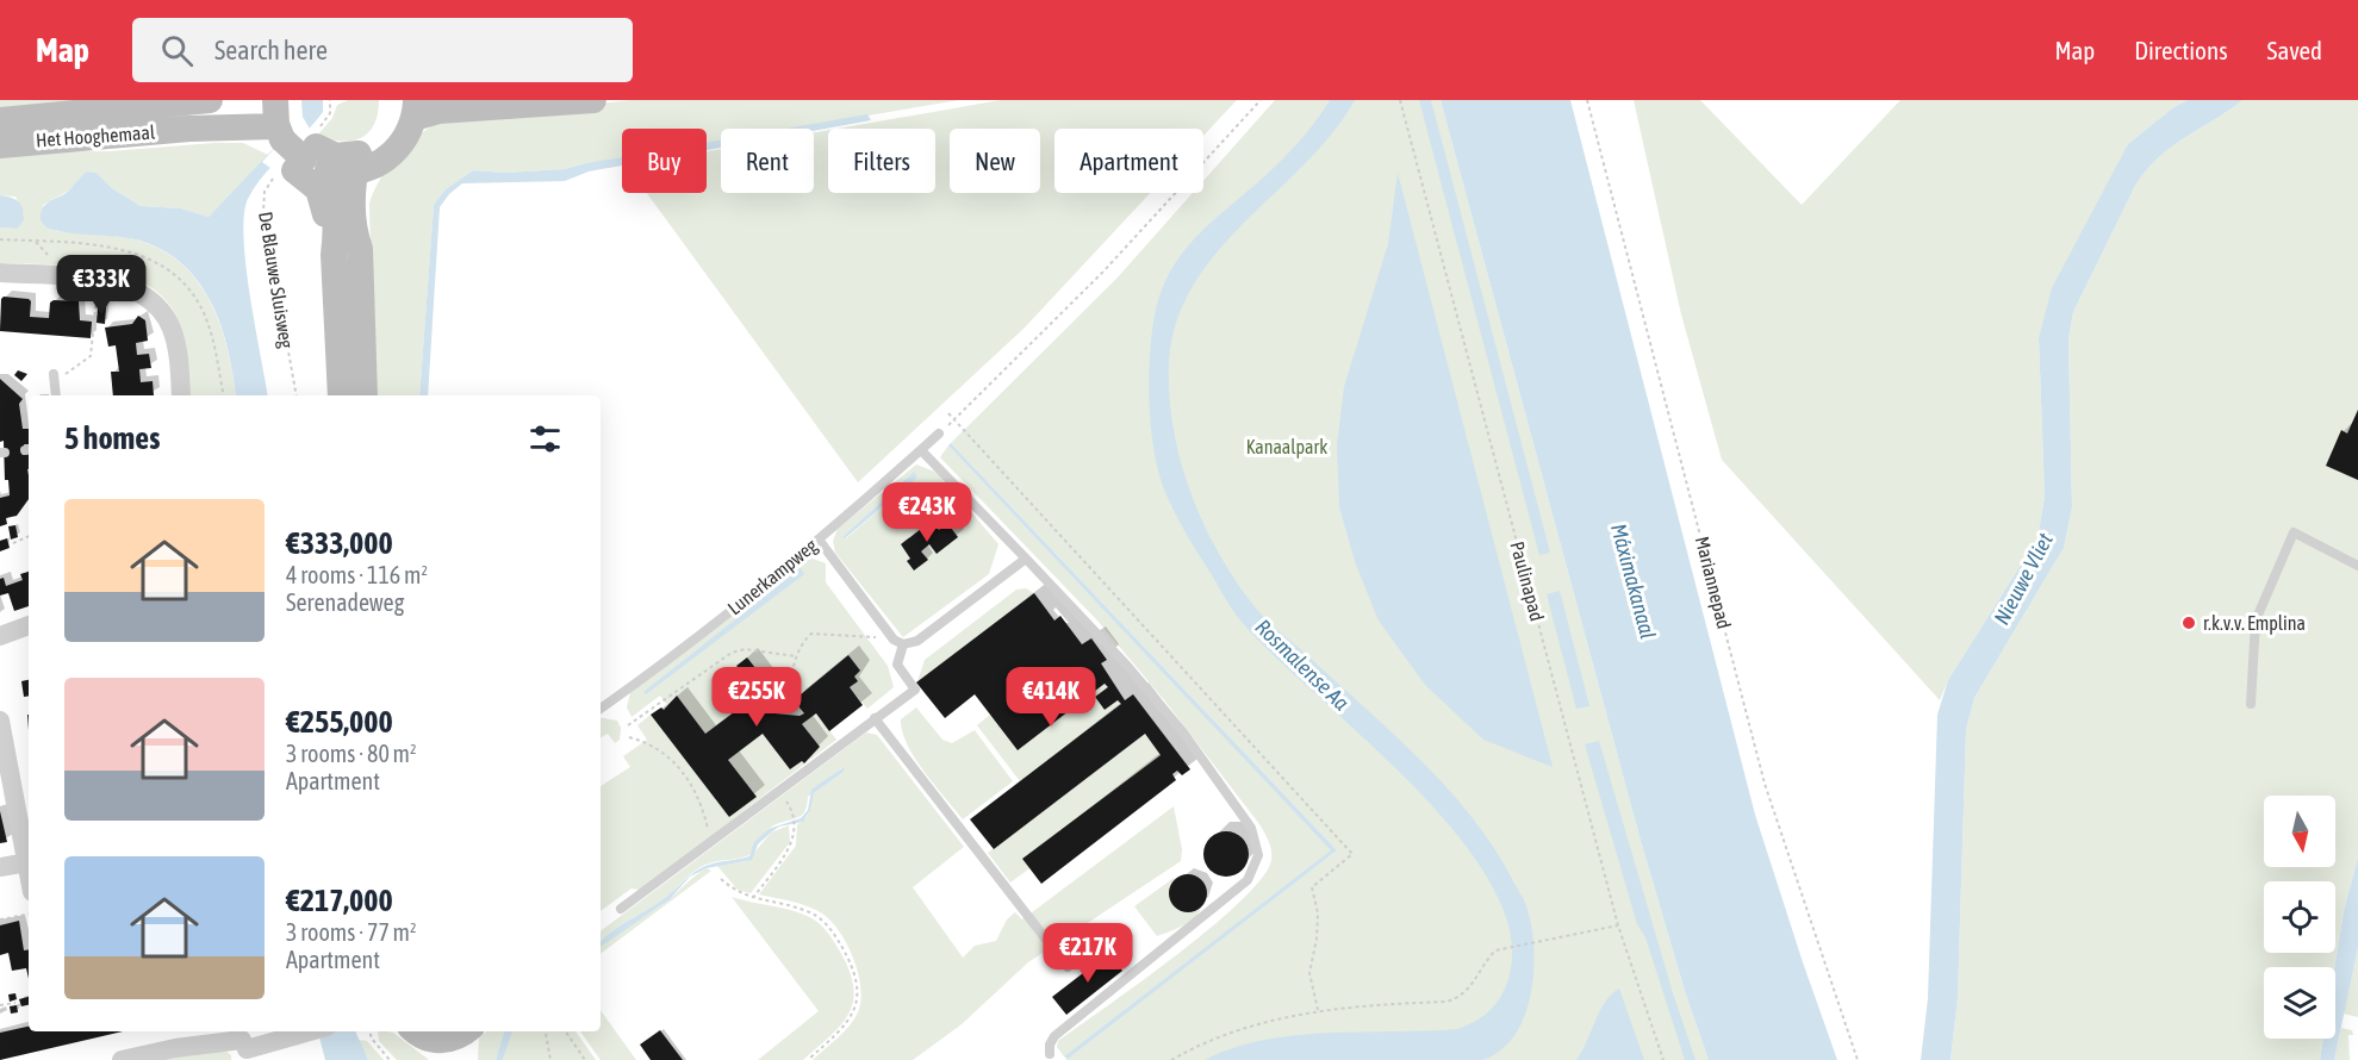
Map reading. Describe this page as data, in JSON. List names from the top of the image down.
{
  "streets": {
    "street": ["Het Hooghemaal"],
    "lane": ["Lunerkampweg"],
    "path": ["De Blauwe Sluisweg", "Paulinapad", "Mariannepad"]
  },
  "crossings": [
    ["Het Hooghemaal", "De Blauwe Sluisweg"]
  ],
  "water": ["Nieuwe Vliet", "Máximakanaal", "Rosmalense Aa"],
  "parks": ["Kanaalpark"],
  "places": ["r.k.v.v. Emplina"],
  "north": "bottom",
  "page": {
    "header": "Map",
    "search": "Search here",
    "nav": ["Map", "Directions", "Saved"],
    "chip": [
      "Buy",
      "Rent",
      "Filters",
      "New",
      "Apartment"
    ],
    "price": [
      "€333K",
      "€243K",
      "€255K",
      "€414K",
      "€217K"
    ],
    "heading": "5 homes",
    "list": [
      {
        "name": "€333,000",
        "note": "4 rooms · 116 m² · Serenadeweg"
      },
      {
        "name": "€255,000",
        "note": "3 rooms · 80 m² · Apartment"
      },
      {
        "name": "€217,000",
        "note": "3 rooms · 77 m² · Apartment"
      }
    ]
  }
}
